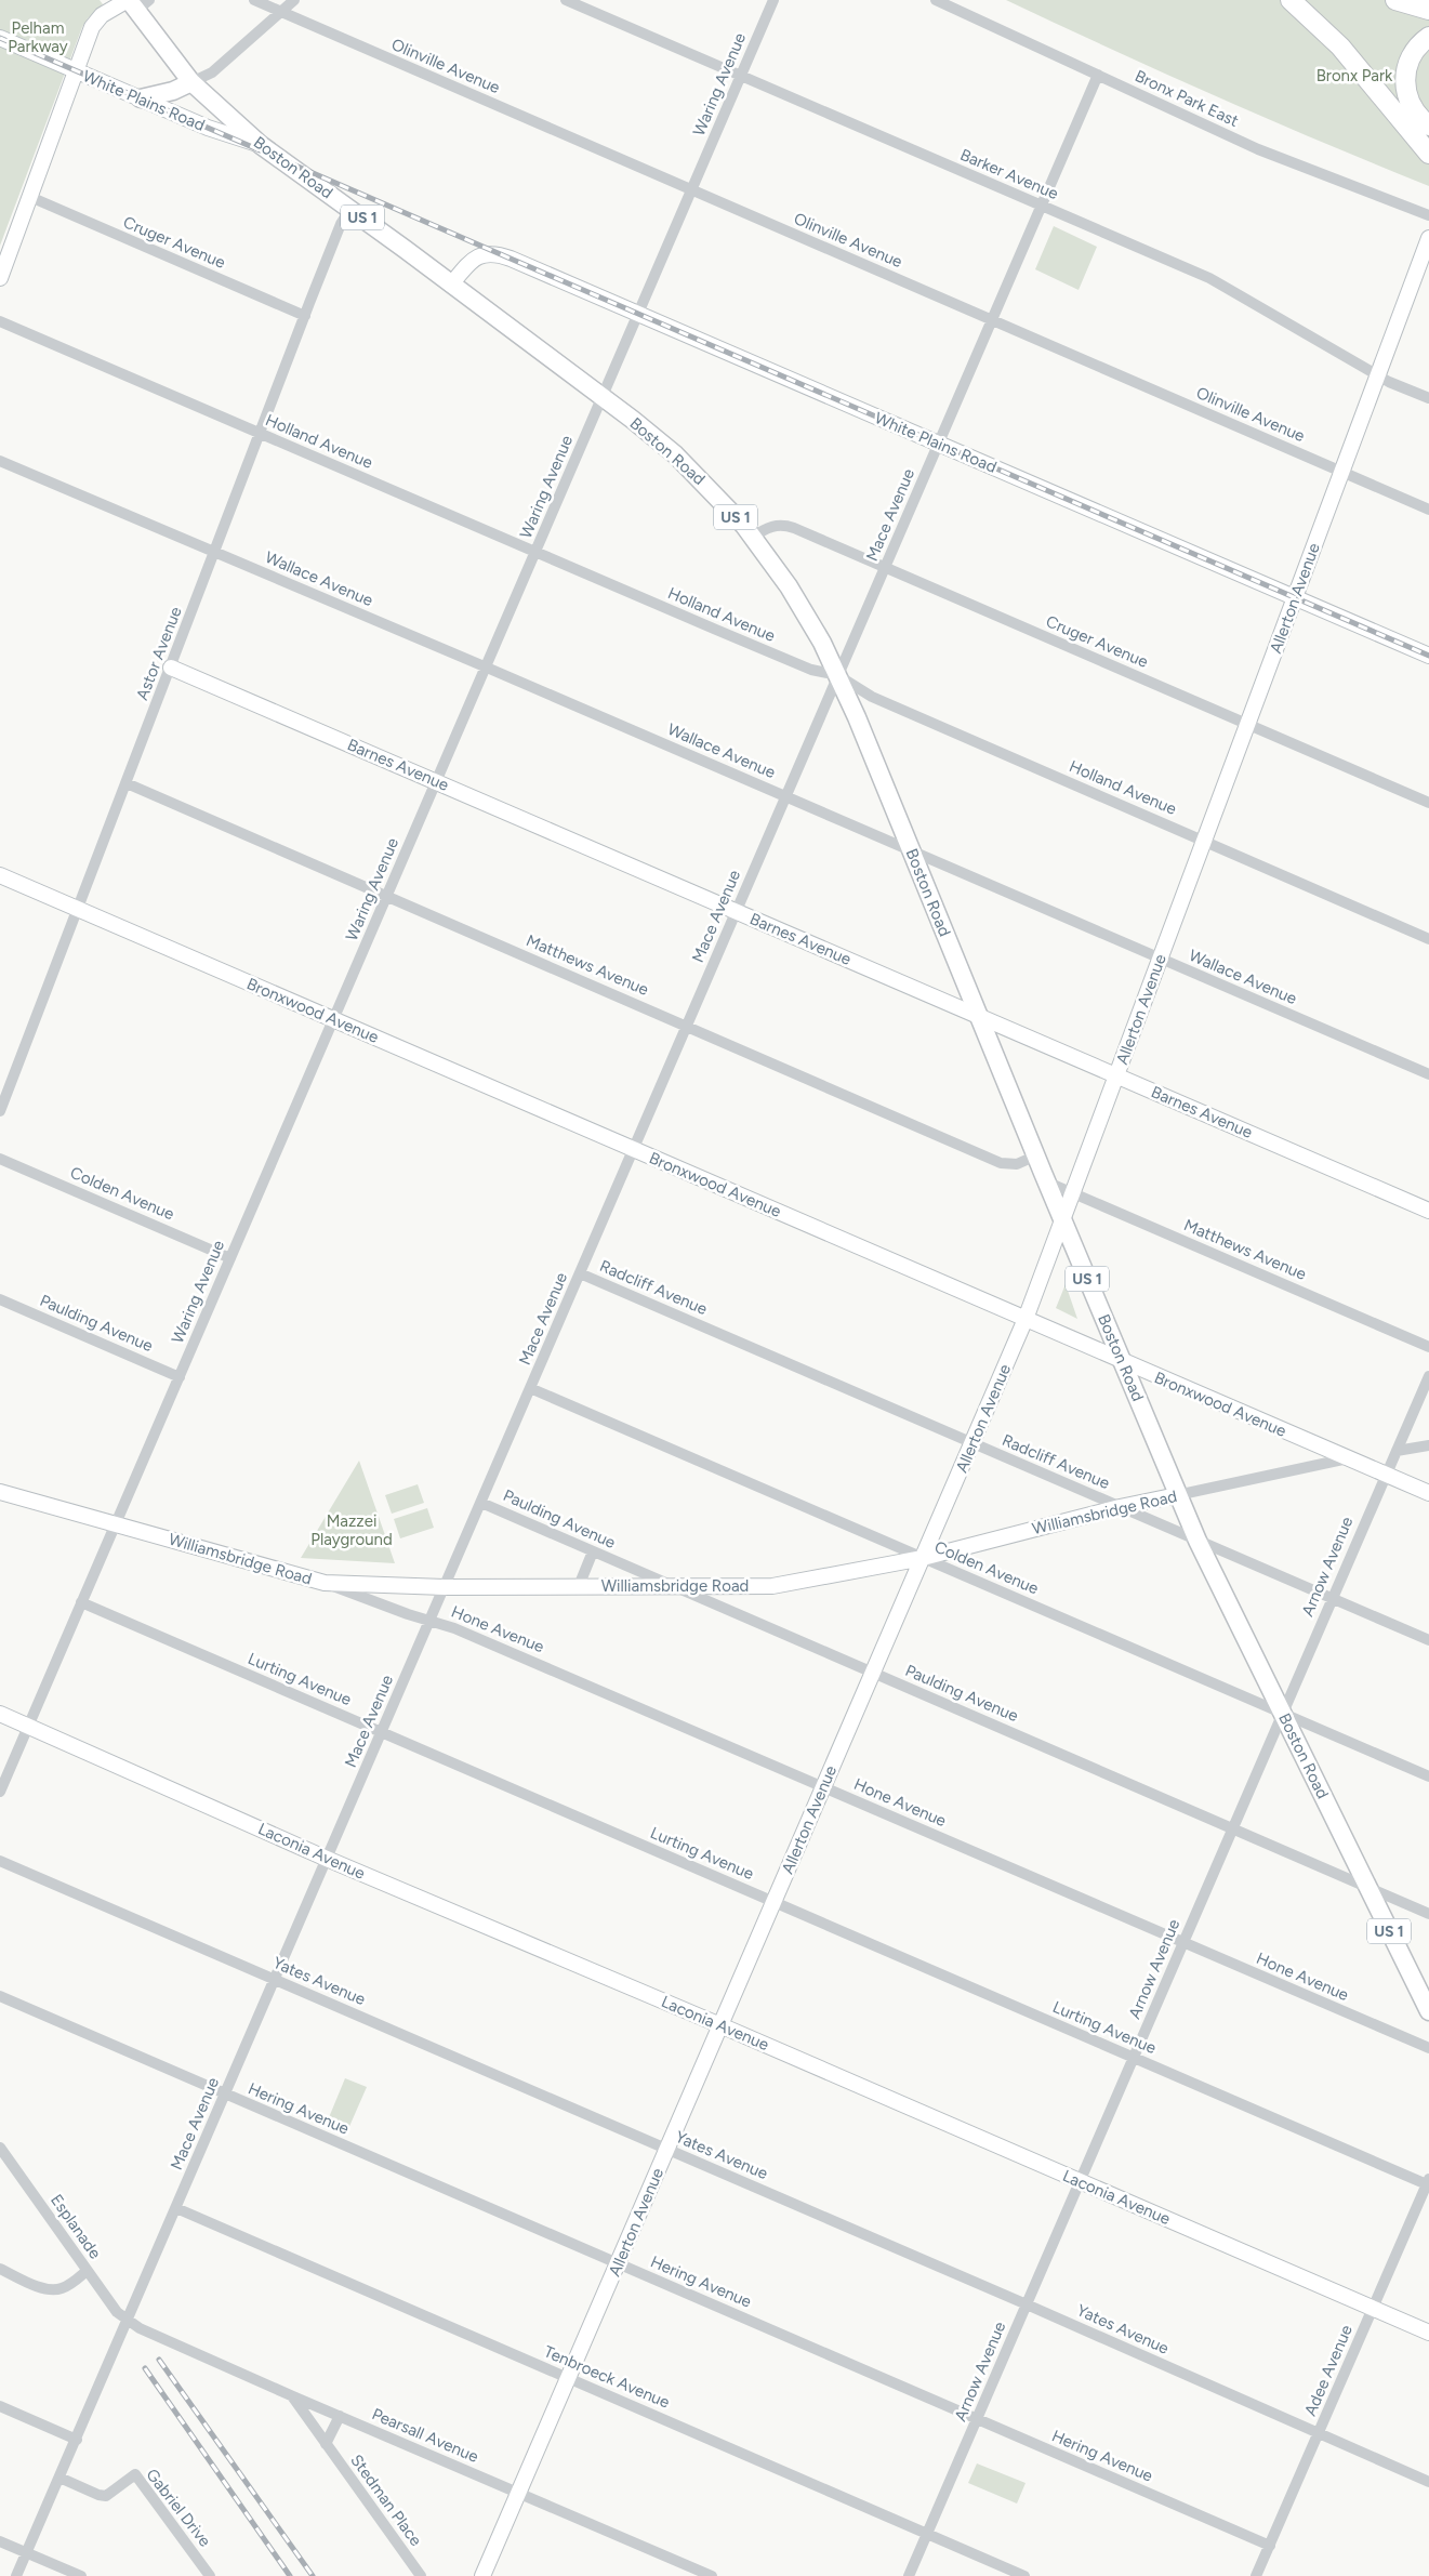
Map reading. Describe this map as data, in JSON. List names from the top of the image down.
{
  "streets": {
    "main road": [
      "White Plains Road",
      "Boston Road",
      "US 1",
      "Allerton Avenue",
      "Barnes Avenue",
      "Bronxwood Avenue",
      "Williamsbridge Road",
      "Laconia Avenue"
    ],
    "street": [
      "Olinville Avenue",
      "Waring Avenue",
      "Bronx Park East",
      "Barker Avenue",
      "Cruger Avenue",
      "Holland Avenue",
      "Mace Avenue",
      "Wallace Avenue",
      "Astor Avenue",
      "Matthews Avenue",
      "Colden Avenue",
      "Radcliff Avenue",
      "Paulding Avenue",
      "Arnow Avenue",
      "Hone Avenue",
      "Lurting Avenue",
      "Yates Avenue",
      "Hering Avenue",
      "Esplanade",
      "Adee Avenue",
      "Tenbroeck Avenue",
      "Pearsall Avenue",
      "Stedman Place",
      "Gabriel Drive"
    ]
  },
  "crossings": [
    ["Olinville Avenue", "Waring Avenue"],
    ["Olinville Avenue", "Mace Avenue"],
    ["Olinville Avenue", "Allerton Avenue"],
    ["Waring Avenue", "White Plains Road"],
    ["Waring Avenue", "Boston Road"],
    ["Waring Avenue", "Barker Avenue"],
    ["Waring Avenue", "Holland Avenue"],
    ["Waring Avenue", "Wallace Avenue"],
    ["Waring Avenue", "Barnes Avenue"],
    ["Waring Avenue", "Matthews Avenue"],
    ["Waring Avenue", "Bronxwood Avenue"],
    ["Waring Avenue", "Colden Avenue"],
    ["Waring Avenue", "Paulding Avenue"],
    ["Waring Avenue", "Williamsbridge Road"],
    ["Waring Avenue", "Lurting Avenue"],
    ["Waring Avenue", "Laconia Avenue"],
    ["Bronx Park East", "Mace Avenue"],
    ["White Plains Road", "Boston Road"],
    ["White Plains Road", "Mace Avenue"],
    ["White Plains Road", "Allerton Avenue"],
    ["Boston Road", "Cruger Avenue"],
    ["Boston Road", "Holland Avenue"],
    ["Boston Road", "Mace Avenue"],
    ["Boston Road", "Wallace Avenue"],
    ["Boston Road", "Allerton Avenue"],
    ["Boston Road", "Astor Avenue"],
    ["Boston Road", "Barnes Avenue"],
    ["Boston Road", "Matthews Avenue"],
    ["Boston Road", "Bronxwood Avenue"],
    ["Boston Road", "Colden Avenue"],
    ["Boston Road", "Radcliff Avenue"],
    ["Boston Road", "Paulding Avenue"],
    ["Boston Road", "Williamsbridge Road"],
    ["Boston Road", "Arnow Avenue"],
    ["Barker Avenue", "Mace Avenue"],
    ["Barker Avenue", "Allerton Avenue"],
    ["Cruger Avenue", "Mace Avenue"],
    ["Cruger Avenue", "Allerton Avenue"],
    ["Cruger Avenue", "Astor Avenue"],
    ["Holland Avenue", "Mace Avenue"],
    ["Holland Avenue", "Allerton Avenue"],
    ["Holland Avenue", "Astor Avenue"],
    ["Mace Avenue", "Wallace Avenue"],
    ["Mace Avenue", "Barnes Avenue"],
    ["Mace Avenue", "Matthews Avenue"],
    ["Mace Avenue", "Bronxwood Avenue"],
    ["Mace Avenue", "Colden Avenue"],
    ["Mace Avenue", "Radcliff Avenue"],
    ["Mace Avenue", "Paulding Avenue"],
    ["Mace Avenue", "Williamsbridge Road"],
    ["Mace Avenue", "Hone Avenue"],
    ["Mace Avenue", "Lurting Avenue"],
    ["Mace Avenue", "Laconia Avenue"],
    ["Mace Avenue", "Yates Avenue"],
    ["Mace Avenue", "Hering Avenue"],
    ["Mace Avenue", "Esplanade"],
    ["Mace Avenue", "Tenbroeck Avenue"],
    ["Mace Avenue", "Pearsall Avenue"],
    ["Mace Avenue", "Gabriel Drive"],
    ["Wallace Avenue", "Allerton Avenue"],
    ["Wallace Avenue", "Astor Avenue"],
    ["Allerton Avenue", "Barnes Avenue"],
    ["Allerton Avenue", "Matthews Avenue"],
    ["Allerton Avenue", "Bronxwood Avenue"],
    ["Allerton Avenue", "Colden Avenue"],
    ["Allerton Avenue", "Radcliff Avenue"],
    ["Allerton Avenue", "Paulding Avenue"],
    ["Allerton Avenue", "Williamsbridge Road"],
    ["Allerton Avenue", "Hone Avenue"],
    ["Allerton Avenue", "Lurting Avenue"],
    ["Allerton Avenue", "Laconia Avenue"],
    ["Allerton Avenue", "Yates Avenue"],
    ["Allerton Avenue", "Hering Avenue"],
    ["Allerton Avenue", "Tenbroeck Avenue"],
    ["Allerton Avenue", "Pearsall Avenue"],
    ["Astor Avenue", "Barnes Avenue"],
    ["Astor Avenue", "Matthews Avenue"],
    ["Astor Avenue", "Bronxwood Avenue"],
    ["Bronxwood Avenue", "Williamsbridge Road"],
    ["Bronxwood Avenue", "Arnow Avenue"],
    ["Colden Avenue", "Williamsbridge Road"],
    ["Colden Avenue", "Arnow Avenue"],
    ["Radcliff Avenue", "Williamsbridge Road"],
    ["Radcliff Avenue", "Arnow Avenue"],
    ["Paulding Avenue", "Williamsbridge Road"],
    ["Paulding Avenue", "Arnow Avenue"],
    ["Williamsbridge Road", "Hone Avenue"],
    ["Arnow Avenue", "Hone Avenue"],
    ["Arnow Avenue", "Lurting Avenue"],
    ["Arnow Avenue", "Laconia Avenue"],
    ["Arnow Avenue", "Yates Avenue"],
    ["Arnow Avenue", "Hering Avenue"],
    ["Arnow Avenue", "Tenbroeck Avenue"],
    ["Lurting Avenue", "Adee Avenue"],
    ["Laconia Avenue", "Adee Avenue"],
    ["Yates Avenue", "Adee Avenue"],
    ["Hering Avenue", "Adee Avenue"],
    ["Esplanade", "Pearsall Avenue"],
    ["Pearsall Avenue", "Stedman Place"]
  ],
  "parks": ["Pelham Parkway", "Bronx Park", "Mazzei Playground"]
}
